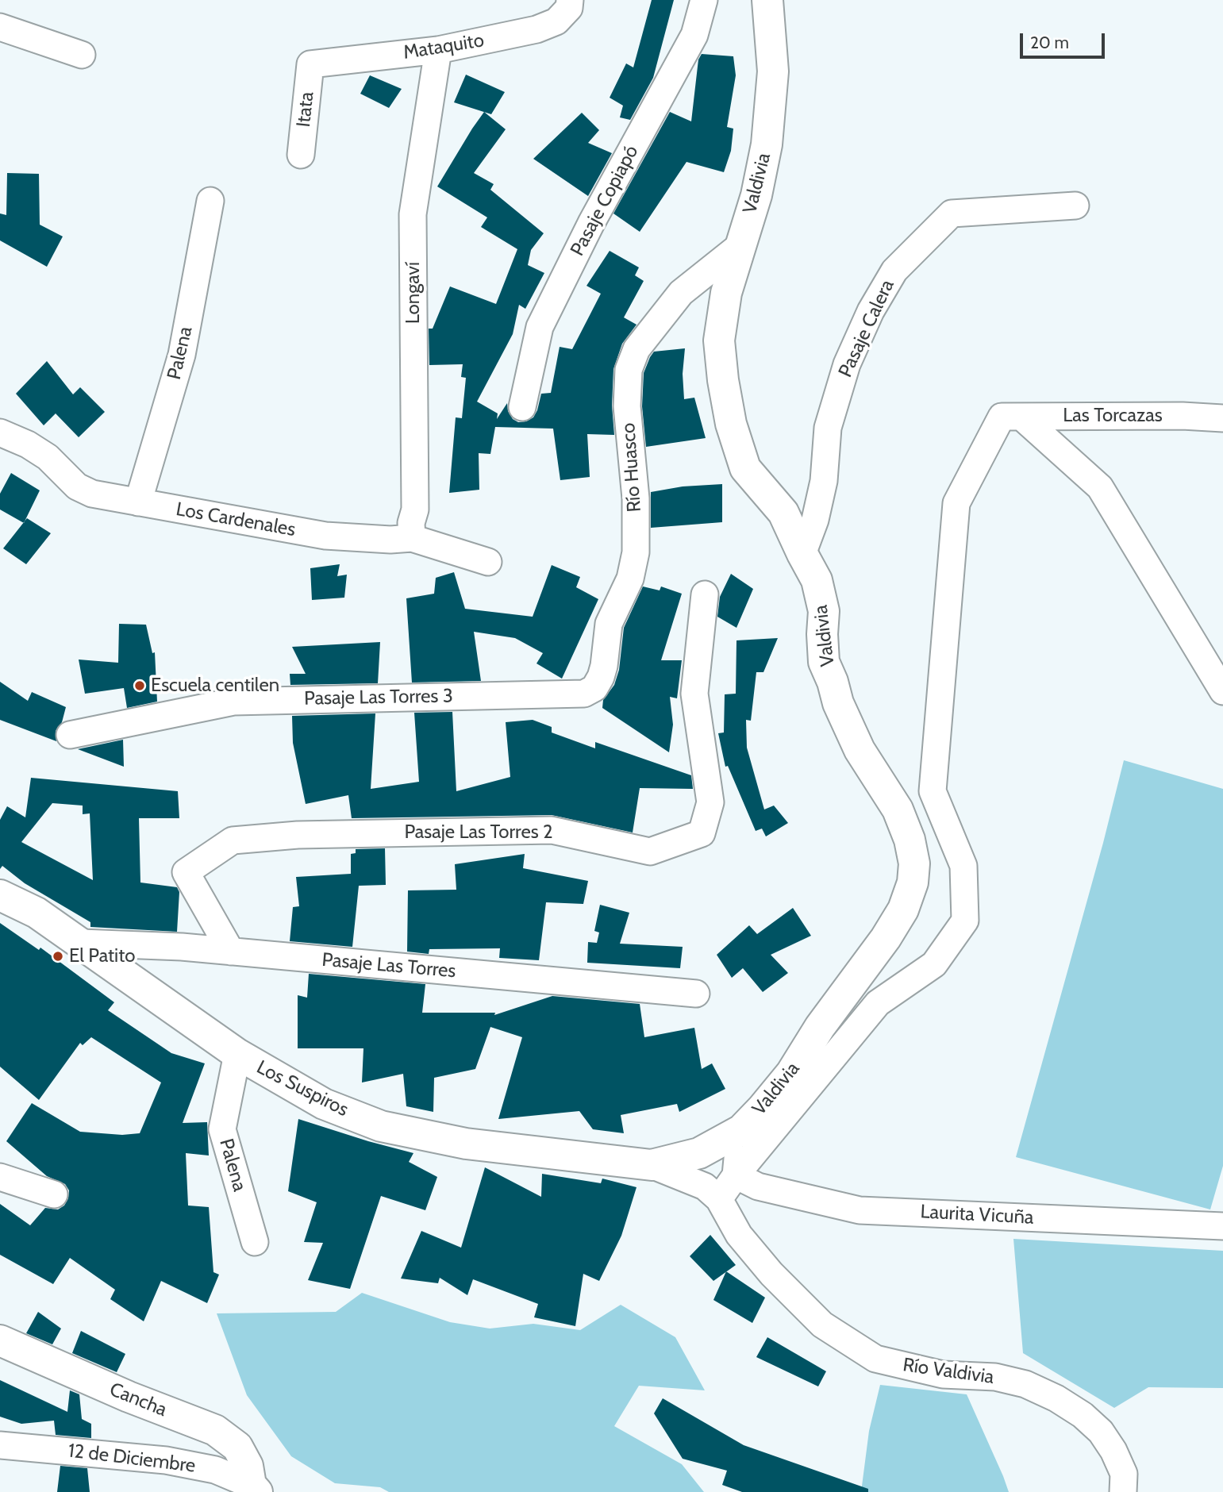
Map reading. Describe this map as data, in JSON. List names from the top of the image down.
{
  "streets": {
    "street": [
      "Mataquito",
      "Itata",
      "Valdivia",
      "Pasaje Copiapó",
      "Longaví",
      "Pasaje Calera",
      "Palena",
      "Las Torcazas",
      "Río Huasco",
      "Los Cardenales",
      "Pasaje Las Torres 3",
      "Pasaje Las Torres 2",
      "Pasaje Las Torres",
      "Los Suspiros",
      "Laurita Vicuña",
      "Río Valdivia",
      "Cancha",
      "12 de Diciembre"
    ]
  },
  "crossings": [
    ["Mataquito", "Itata"],
    ["Mataquito", "Longaví"],
    ["Valdivia", "Pasaje Calera"],
    ["Valdivia", "Río Huasco"],
    ["Valdivia", "Los Suspiros"],
    ["Valdivia", "Río Valdivia"],
    ["Longaví", "Los Cardenales"],
    ["Palena", "Los Cardenales"],
    ["Palena", "Los Suspiros"],
    ["Río Huasco", "Pasaje Las Torres 3"],
    ["Pasaje Las Torres 2", "Pasaje Las Torres"],
    ["Pasaje Las Torres", "Los Suspiros"],
    ["Los Suspiros", "Río Valdivia"],
    ["Cancha", "12 de Diciembre"]
  ],
  "places": ["Escuela centilen", "El Patito"],
  "scale_bar": "20 m"
}
